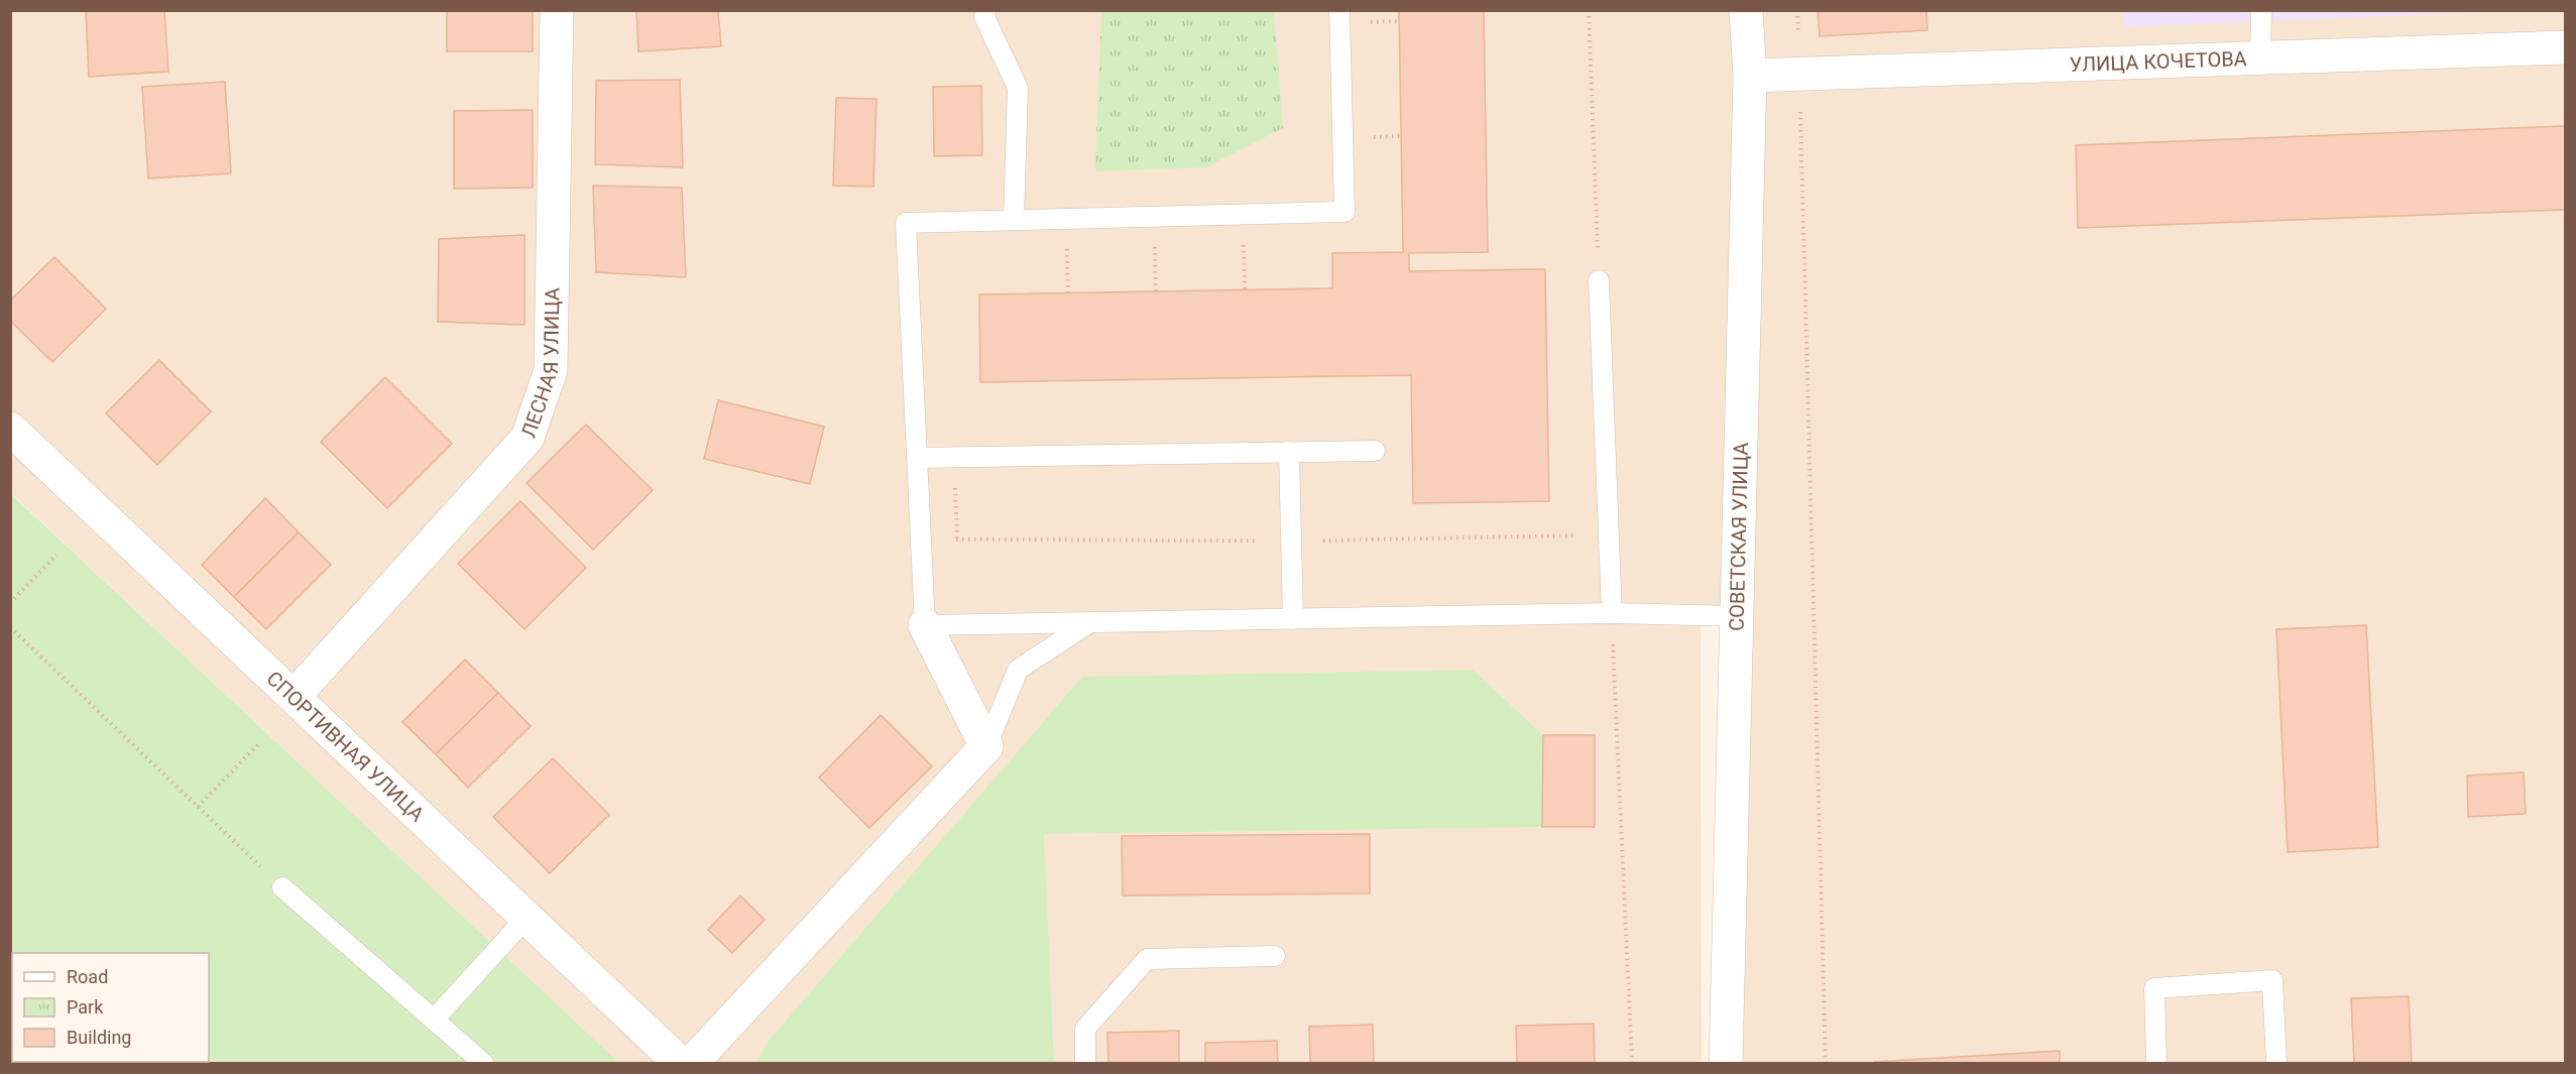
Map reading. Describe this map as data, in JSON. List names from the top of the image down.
{
  "streets": {
    "street": [
      "УЛИЦА КОЧЕТОВА",
      "ЛЕСНАЯ УЛИЦА",
      "СОВЕТСКАЯ УЛИЦА",
      "СПОРТИВНАЯ УЛИЦА"
    ]
  },
  "crossings": [
    ["УЛИЦА КОЧЕТОВА", "СОВЕТСКАЯ УЛИЦА"],
    ["ЛЕСНАЯ УЛИЦА", "СПОРТИВНАЯ УЛИЦА"]
  ],
  "legend": ["Road", "Park", "Building"]
}
